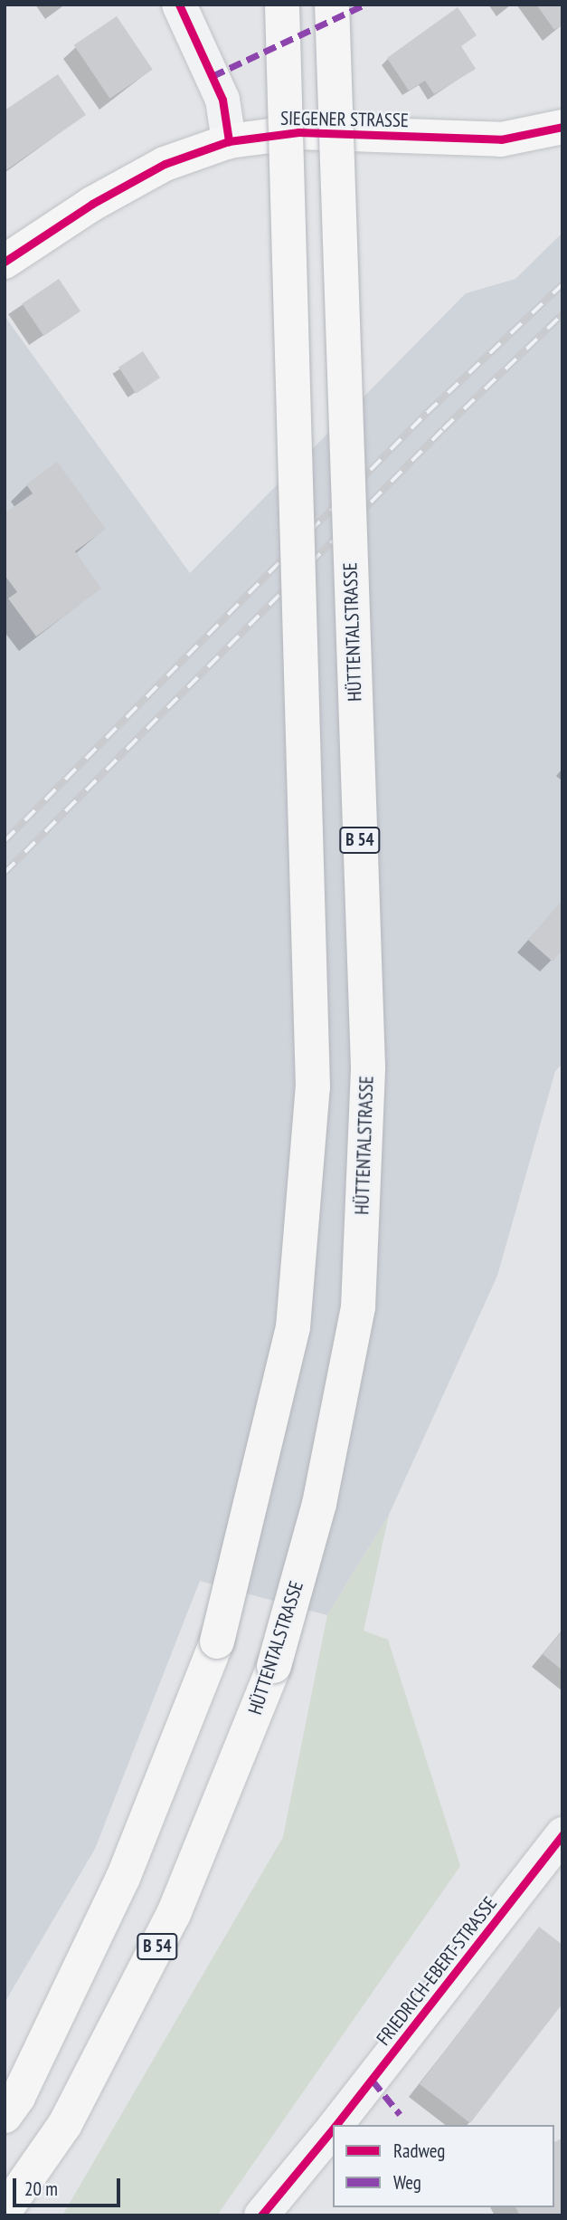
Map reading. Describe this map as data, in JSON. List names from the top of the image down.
{
  "streets": {
    "main road": ["SIEGENER STRASSE", "HÜTTENTALSTRASSE", "B 54"],
    "street": ["FRIEDRICH-EBERT-STRASSE"]
  },
  "legend": ["Radweg", "Weg"],
  "scale_bar": "20 m"
}
